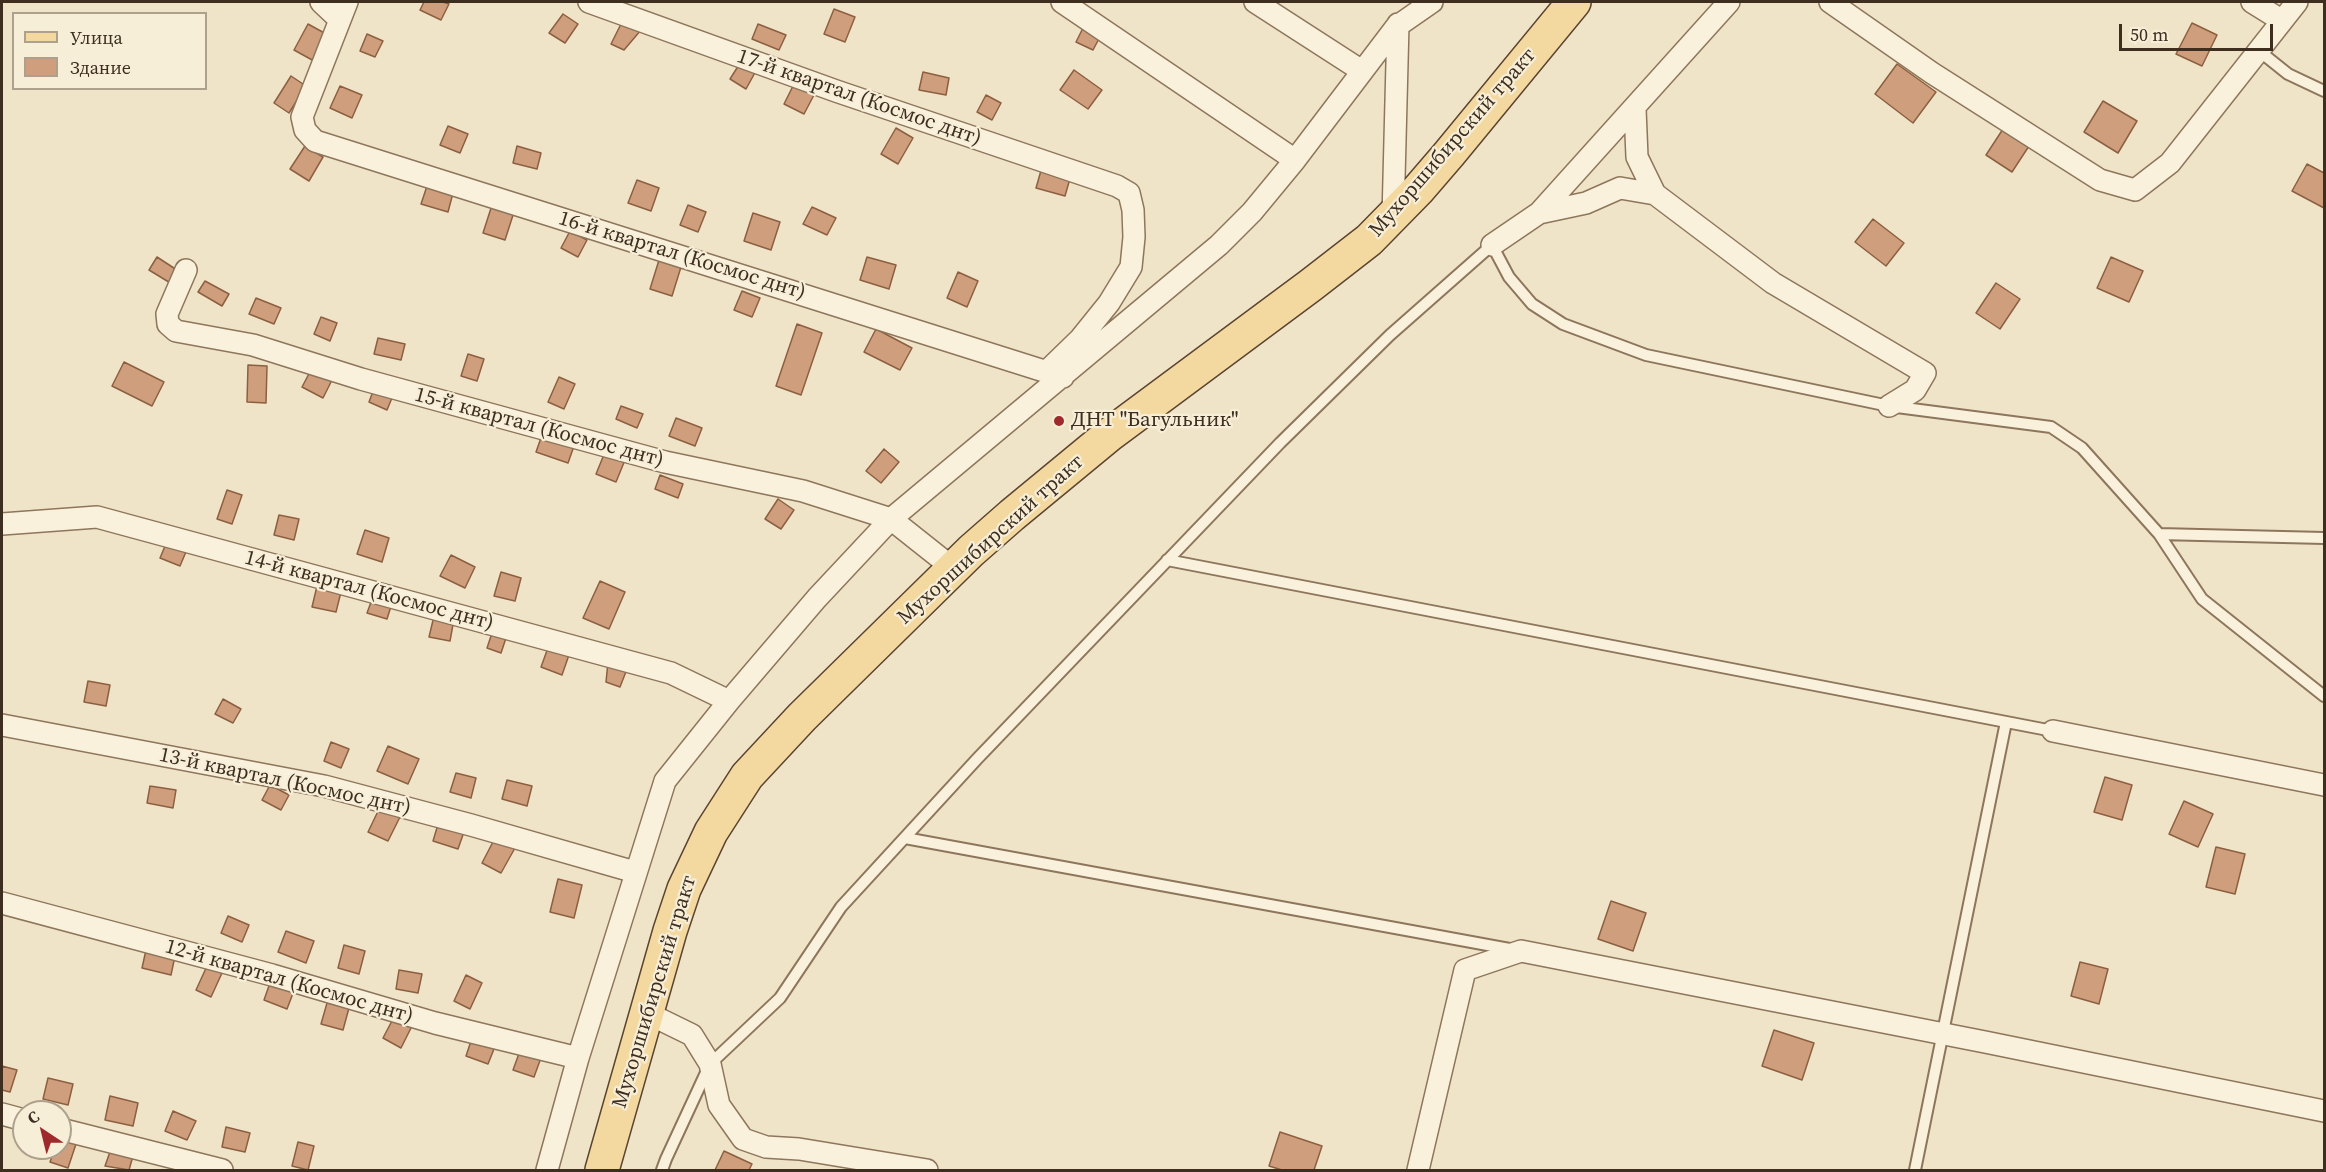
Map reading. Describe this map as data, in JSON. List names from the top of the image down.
{
  "streets": {
    "main road": ["Мухоршибирский тракт"],
    "street": [
      "17-й квартал (Космос днт)",
      "16-й квартал (Космос днт)",
      "15-й квартал (Космос днт)",
      "14-й квартал (Космос днт)",
      "13-й квартал (Космос днт)",
      "12-й квартал (Космос днт)"
    ]
  },
  "crossings": [
    ["17-й квартал (Космос днт)", "16-й квартал (Космос днт)"],
    ["Мухоршибирский тракт", "15-й квартал (Космос днт)"]
  ],
  "places": ["ДНТ \"Багульник\""],
  "legend": ["Улица", "Здание"],
  "scale_bar": "50 m",
  "north": "top left"
}
